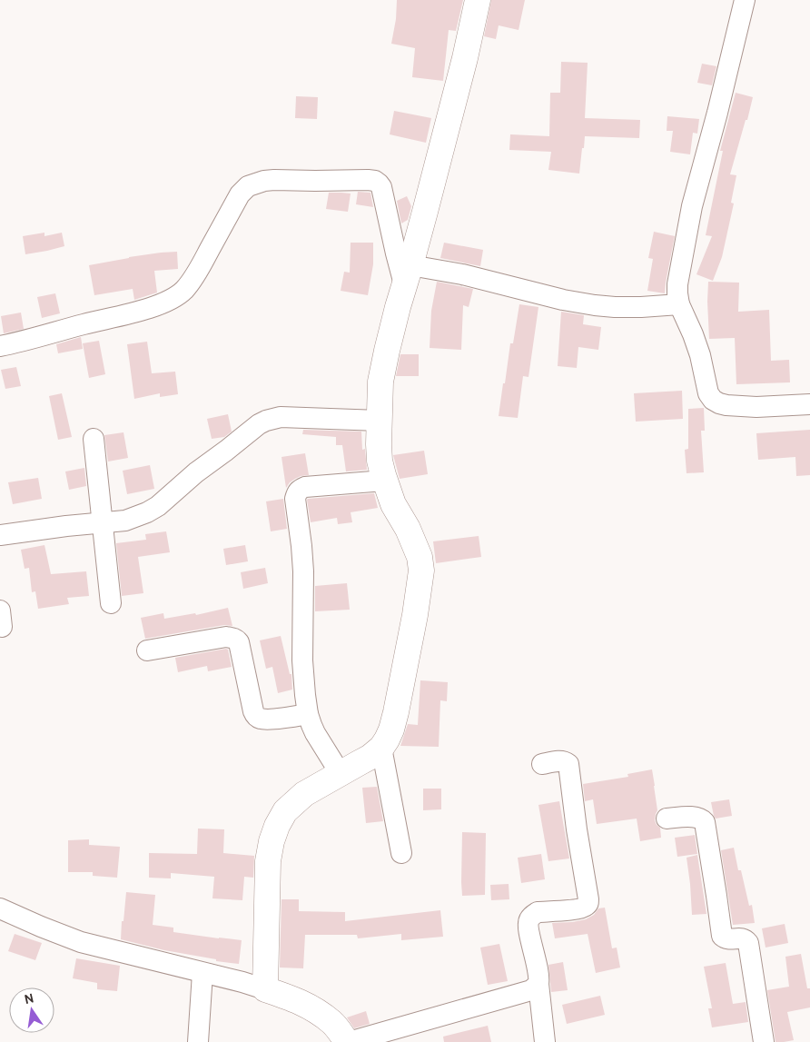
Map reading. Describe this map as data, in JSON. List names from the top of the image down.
{
  "north": "top"
}
